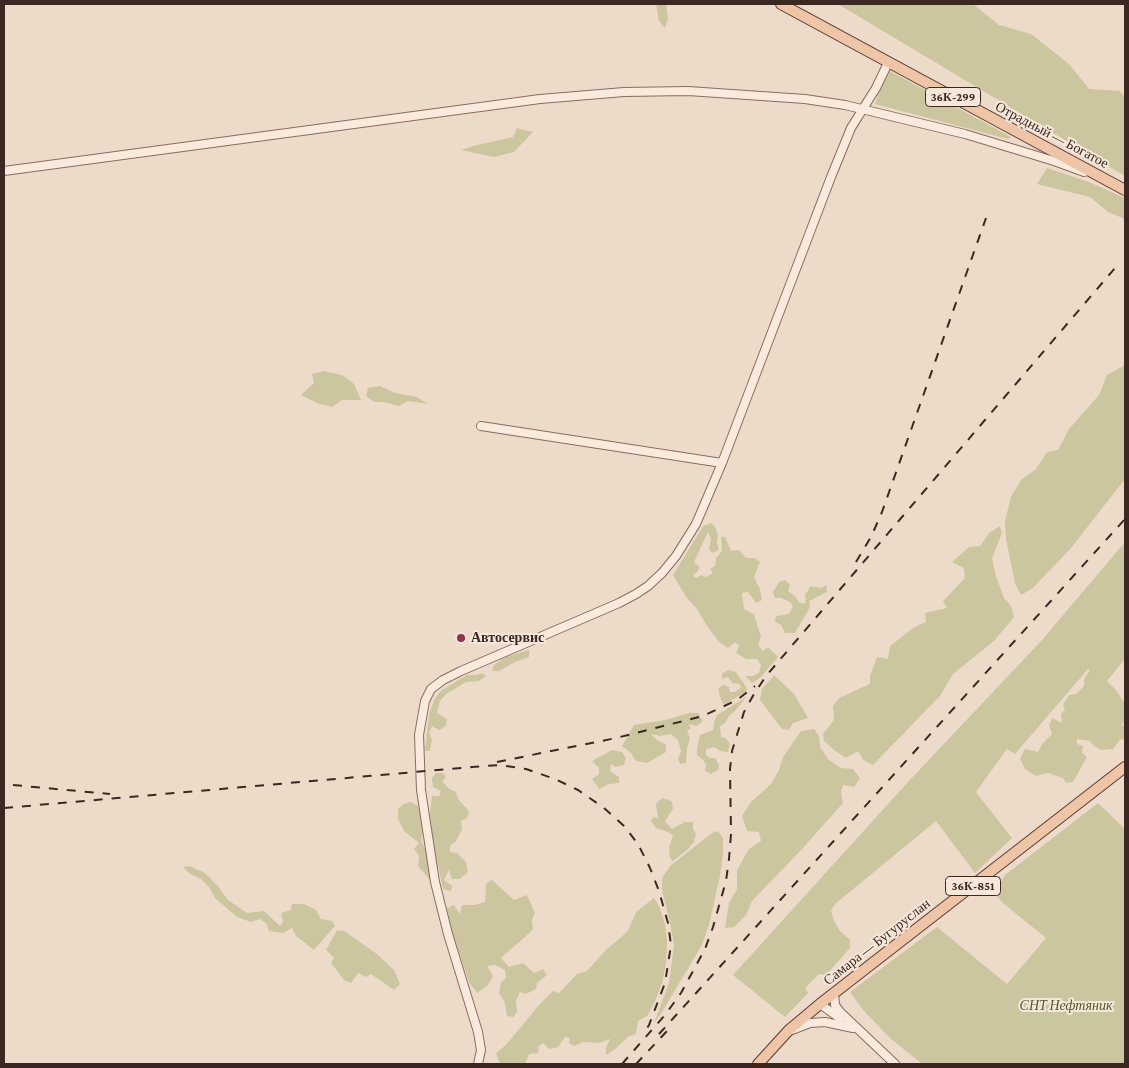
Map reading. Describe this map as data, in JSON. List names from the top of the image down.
{
  "streets": {
    "main road": [
      "36К-299",
      "Отрадный — Богатое",
      "36К-851",
      "Самара — Бугуруслан"
    ]
  },
  "crossings": [
    ["36К-851", "Самара — Бугуруслан"]
  ],
  "parks": ["СНТ Нефтяник"],
  "places": ["Автосервис"]
}
